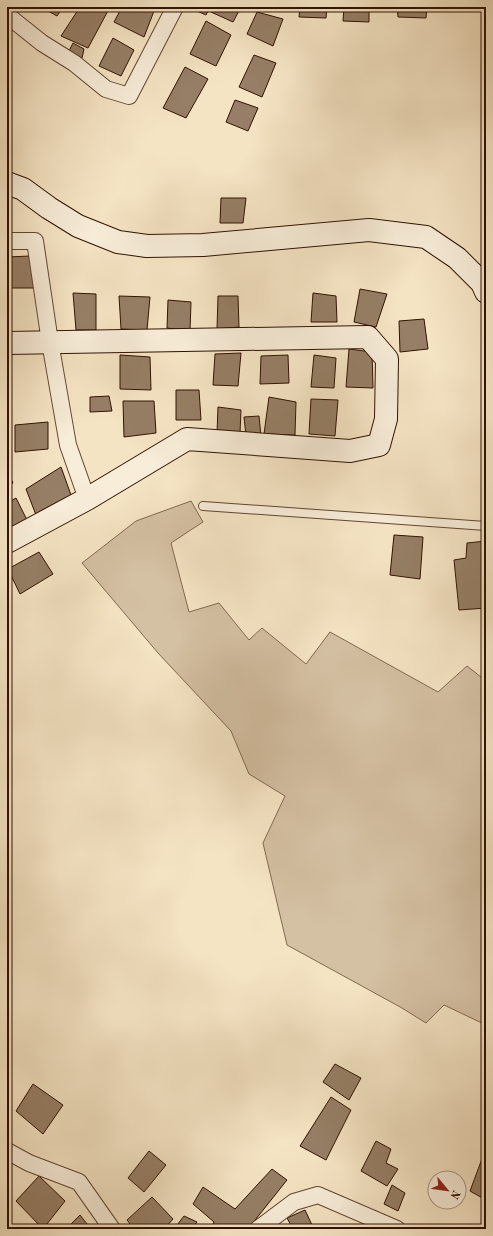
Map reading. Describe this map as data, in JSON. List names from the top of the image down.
{
  "north": "bottom right"
}
